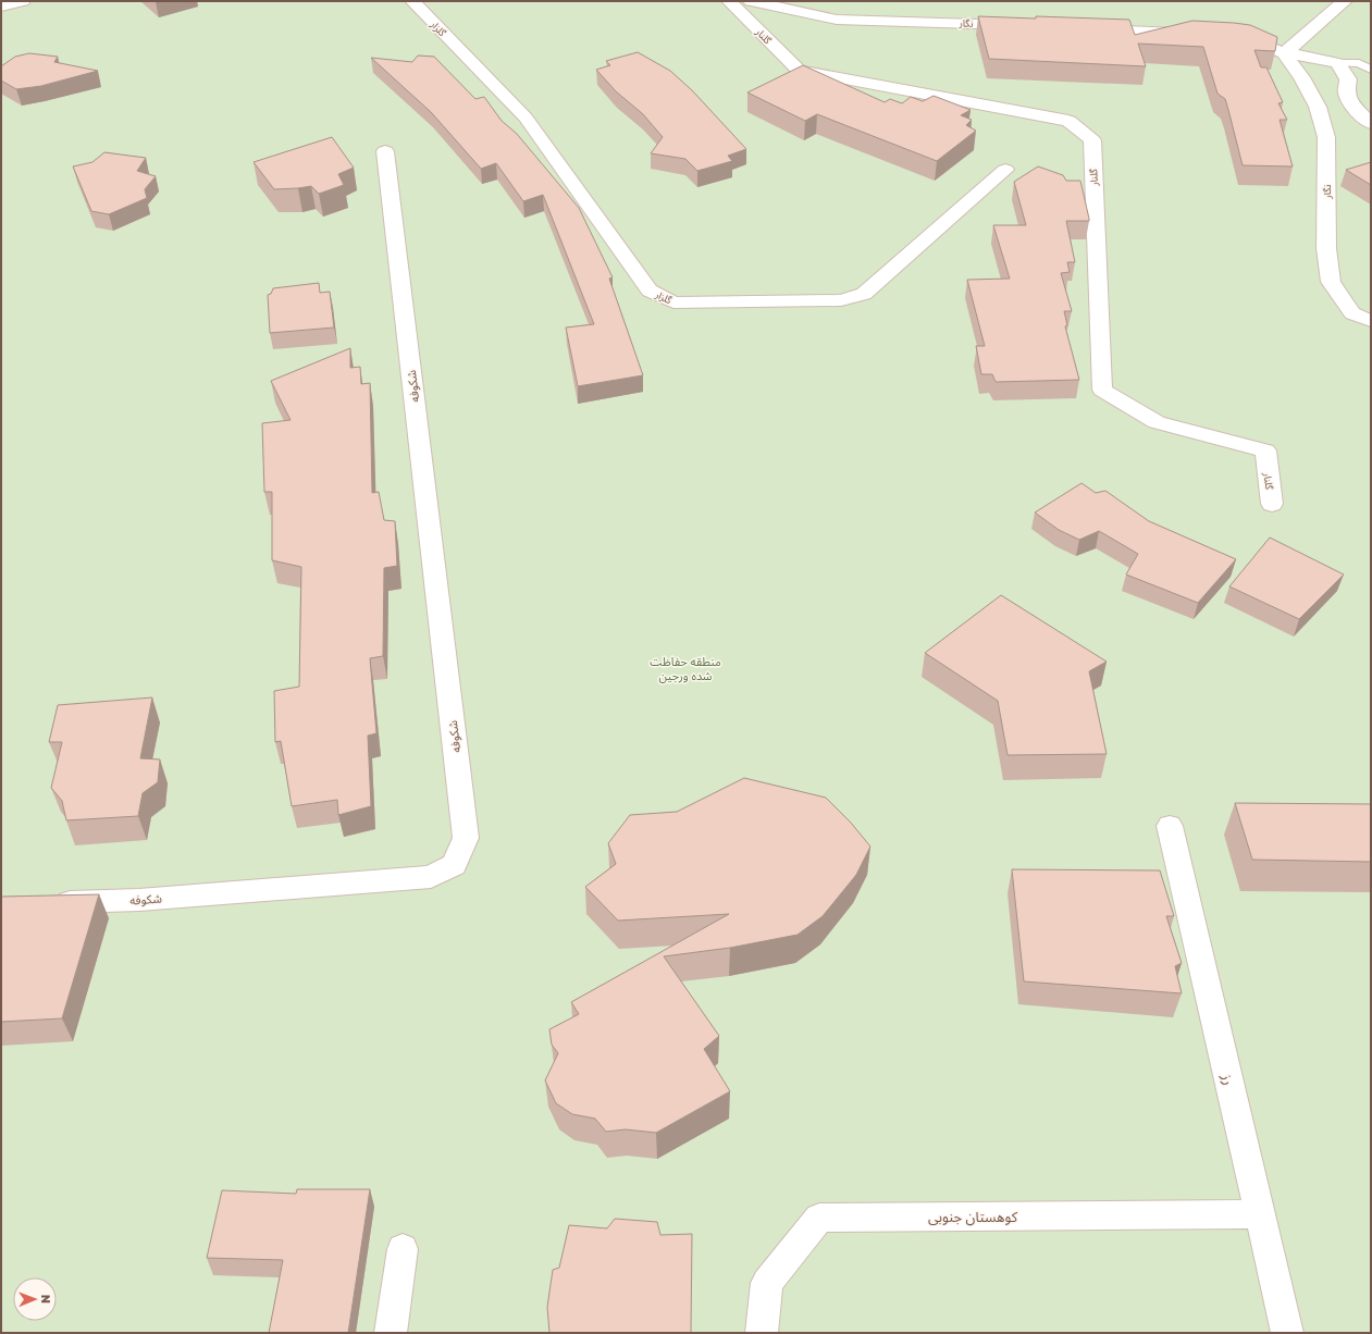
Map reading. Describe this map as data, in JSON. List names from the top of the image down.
{
  "streets": {
    "street": [
      "نگار",
      "گلزار",
      "گلنار",
      "شکوفه",
      "رز",
      "کوهستان جنوبی"
    ]
  },
  "crossings": [
    ["رز", "کوهستان جنوبی"]
  ],
  "parks": ["منطقه حفاظت شده ورجین"],
  "north": "right"
}
